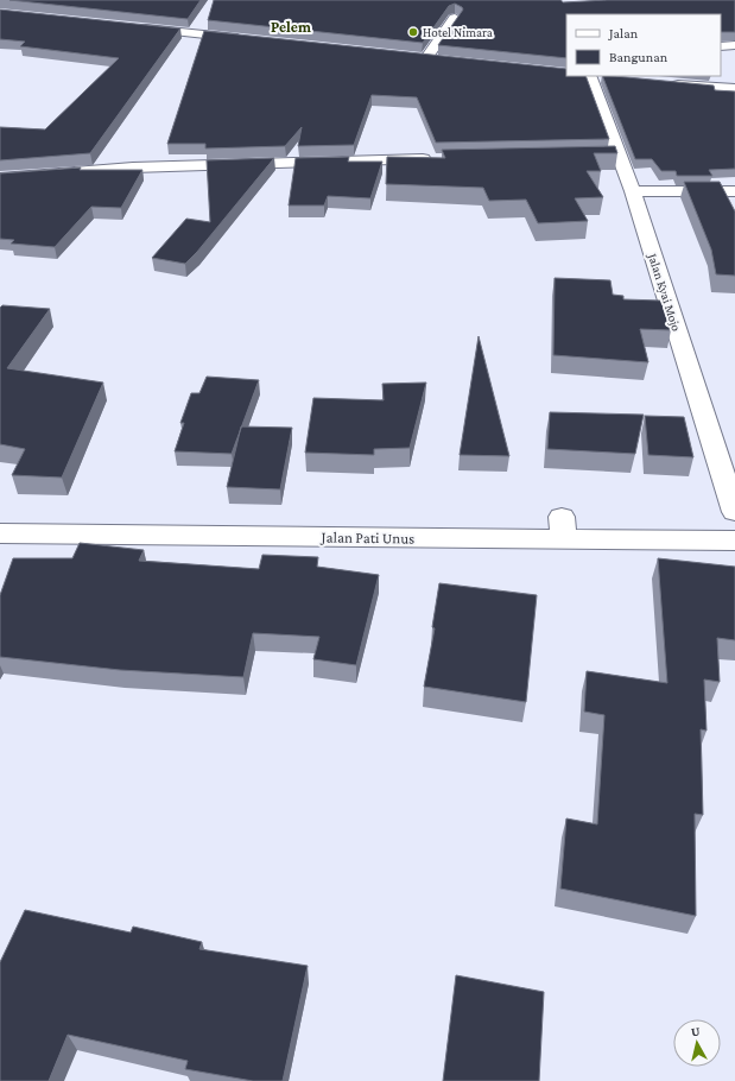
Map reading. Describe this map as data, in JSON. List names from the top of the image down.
{
  "streets": {
    "street": ["Jalan Kyai Mojo", "Jalan Pati Unus"]
  },
  "districts": ["Pelem"],
  "places": ["Hotel Nimara"],
  "legend": ["Jalan", "Bangunan"],
  "north": "top"
}
